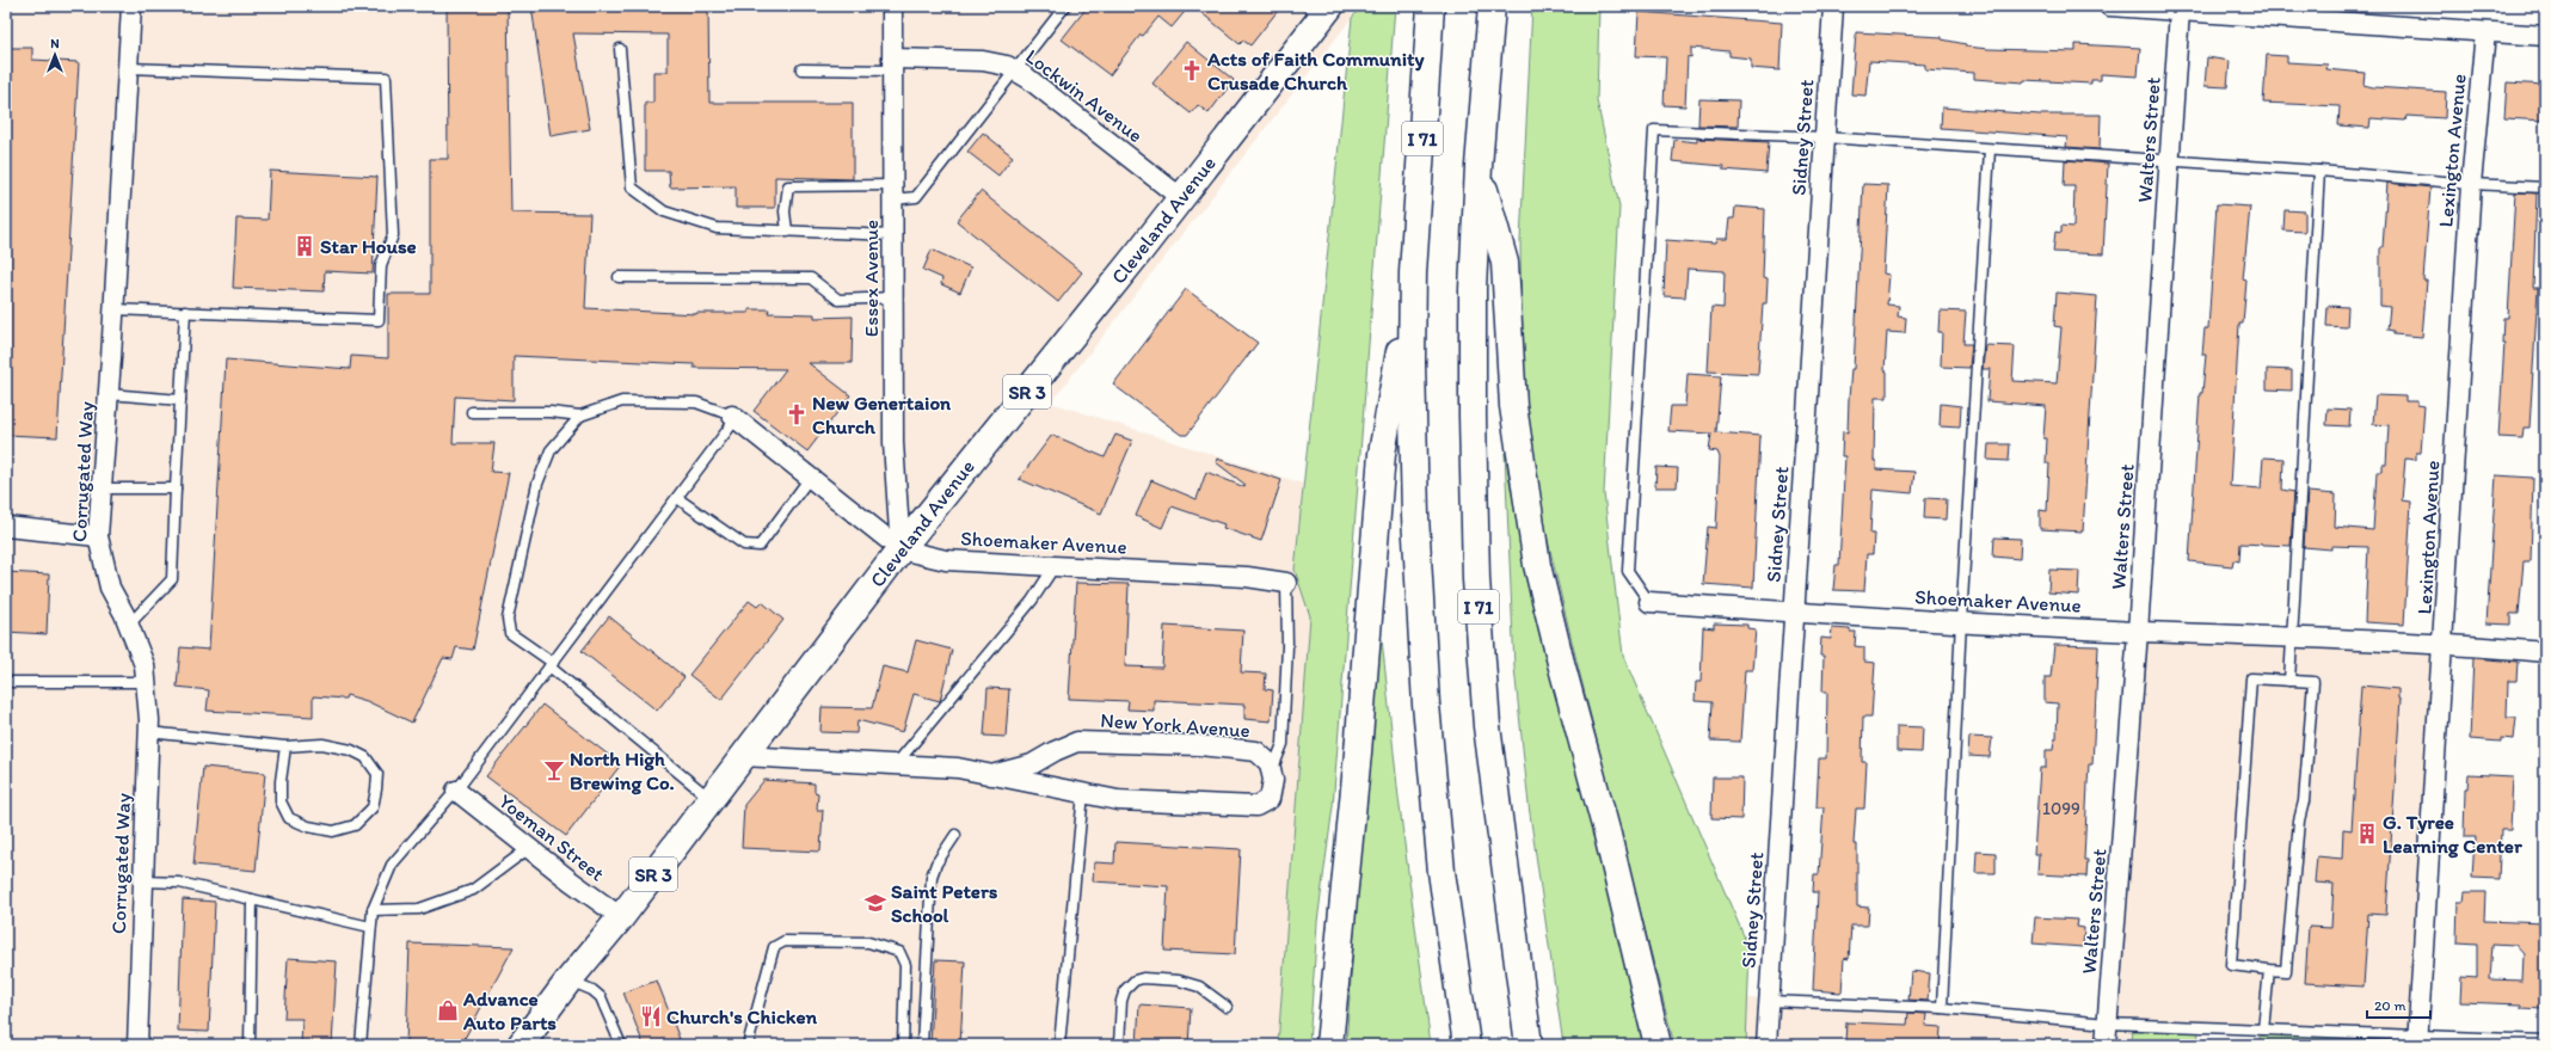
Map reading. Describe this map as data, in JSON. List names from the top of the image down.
{
  "streets": {
    "main road": ["I 71", "Cleveland Avenue", "SR 3"],
    "street": [
      "Lockwin Avenue",
      "Sidney Street",
      "Walters Street",
      "Lexington Avenue",
      "Essex Avenue",
      "Corrugated Way",
      "Shoemaker Avenue",
      "New York Avenue",
      "Yoeman Street"
    ]
  },
  "crossings": [
    ["Lockwin Avenue", "Cleveland Avenue"],
    ["Lockwin Avenue", "Essex Avenue"],
    ["Sidney Street", "Shoemaker Avenue"],
    ["Walters Street", "Shoemaker Avenue"],
    ["Lexington Avenue", "Shoemaker Avenue"],
    ["Cleveland Avenue", "Essex Avenue"],
    ["Cleveland Avenue", "Shoemaker Avenue"],
    ["Cleveland Avenue", "New York Avenue"],
    ["Cleveland Avenue", "Yoeman Street"],
    ["Essex Avenue", "Shoemaker Avenue"]
  ],
  "places": {
    "church": ["Acts of Faith Community Crusade Church", "New Genertaion Church"],
    "building": ["Star House", "G. Tyree Learning Center"],
    "bar": ["North High Brewing Co."],
    "school or university": ["Saint Peters School"],
    "shop": ["Advance Auto Parts"],
    "restaurant": ["Church's Chicken"]
  },
  "house_numbers": ["1099"],
  "scale_bar": "20 m",
  "north": "top"
}
